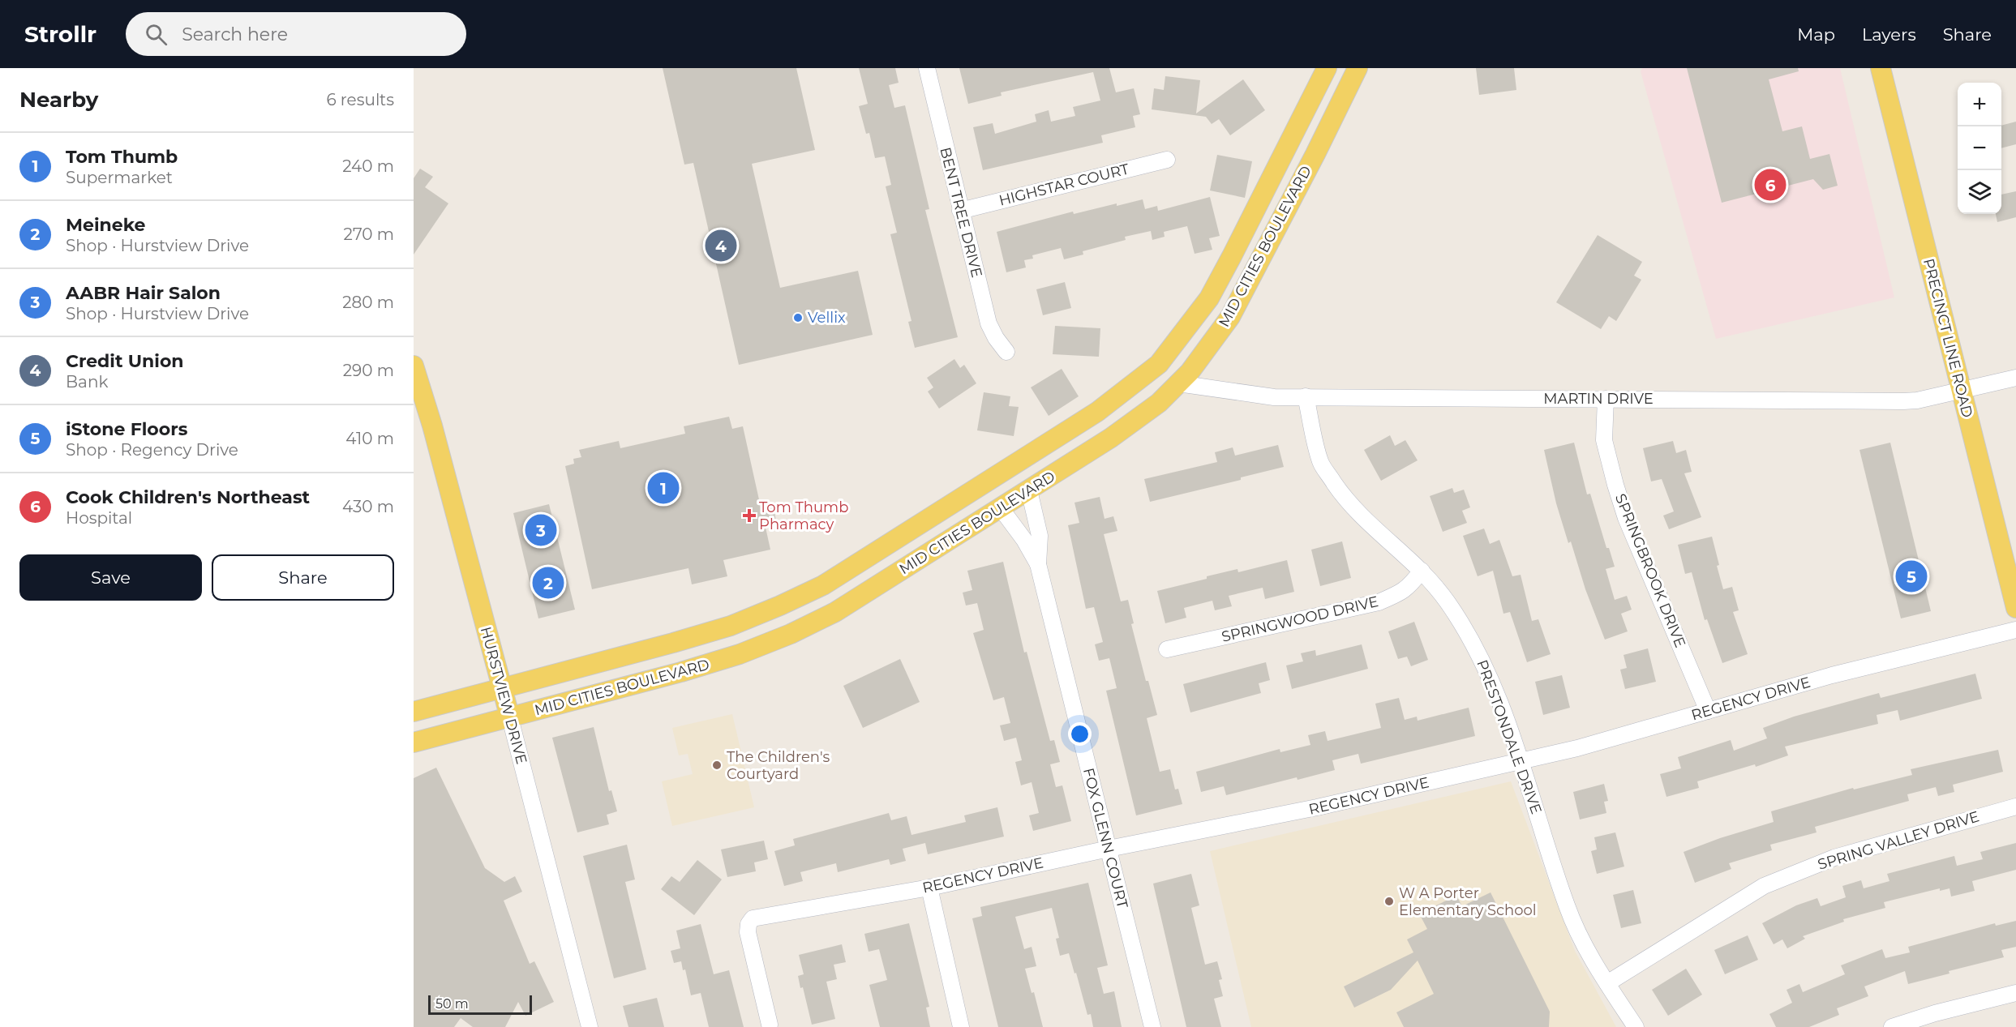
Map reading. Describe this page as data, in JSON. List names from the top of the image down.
{
  "streets": {
    "main road": ["MID CITIES BOULEVARD", "PRECINCT LINE ROAD", "HURSTVIEW DRIVE"],
    "street": [
      "HIGHSTAR COURT",
      "BENT TREE DRIVE",
      "MARTIN DRIVE",
      "SPRINGBROOK DRIVE",
      "SPRINGWOOD DRIVE",
      "REGENCY DRIVE",
      "PRESTONDALE DRIVE",
      "FOX GLENN COURT",
      "SPRING VALLEY DRIVE"
    ]
  },
  "crossings": [
    ["HIGHSTAR COURT", "BENT TREE DRIVE"],
    ["MID CITIES BOULEVARD", "MARTIN DRIVE"],
    ["MID CITIES BOULEVARD", "HURSTVIEW DRIVE"],
    ["MID CITIES BOULEVARD", "FOX GLENN COURT"],
    ["PRECINCT LINE ROAD", "MARTIN DRIVE"],
    ["MARTIN DRIVE", "SPRINGBROOK DRIVE"],
    ["MARTIN DRIVE", "PRESTONDALE DRIVE"],
    ["SPRINGBROOK DRIVE", "REGENCY DRIVE"],
    ["SPRINGWOOD DRIVE", "PRESTONDALE DRIVE"],
    ["REGENCY DRIVE", "PRESTONDALE DRIVE"],
    ["REGENCY DRIVE", "FOX GLENN COURT"],
    ["PRESTONDALE DRIVE", "SPRING VALLEY DRIVE"]
  ],
  "places": {
    "other": ["Vellix", "The Children's Courtyard", "W A Porter Elementary School"],
    "health": ["Tom Thumb Pharmacy"]
  },
  "scale_bar": "50 m",
  "page": {
    "header": "Strollr",
    "search": "Search here",
    "nav": ["Map", "Layers", "Share"],
    "heading": ["Nearby", "6 results"],
    "map_buttons": ["+", "−"],
    "list": [
      {
        "mark": "1",
        "name": "Tom Thumb",
        "note": "Supermarket",
        "value": "240 m"
      },
      {
        "mark": "2",
        "name": "Meineke",
        "note": "Shop · Hurstview Drive",
        "value": "270 m"
      },
      {
        "mark": "3",
        "name": "AABR Hair Salon",
        "note": "Shop · Hurstview Drive",
        "value": "280 m"
      },
      {
        "mark": "4",
        "name": "Credit Union",
        "note": "Bank",
        "value": "290 m"
      },
      {
        "mark": "5",
        "name": "iStone Floors",
        "note": "Shop · Regency Drive",
        "value": "410 m"
      },
      {
        "mark": "6",
        "name": "Cook Children's Northeast",
        "note": "Hospital",
        "value": "430 m"
      }
    ],
    "pins": [
      "6",
      "4",
      "1",
      "3",
      "5",
      "2"
    ],
    "buttons": ["Save", "Share"],
    "scale": "50 m"
  }
}
